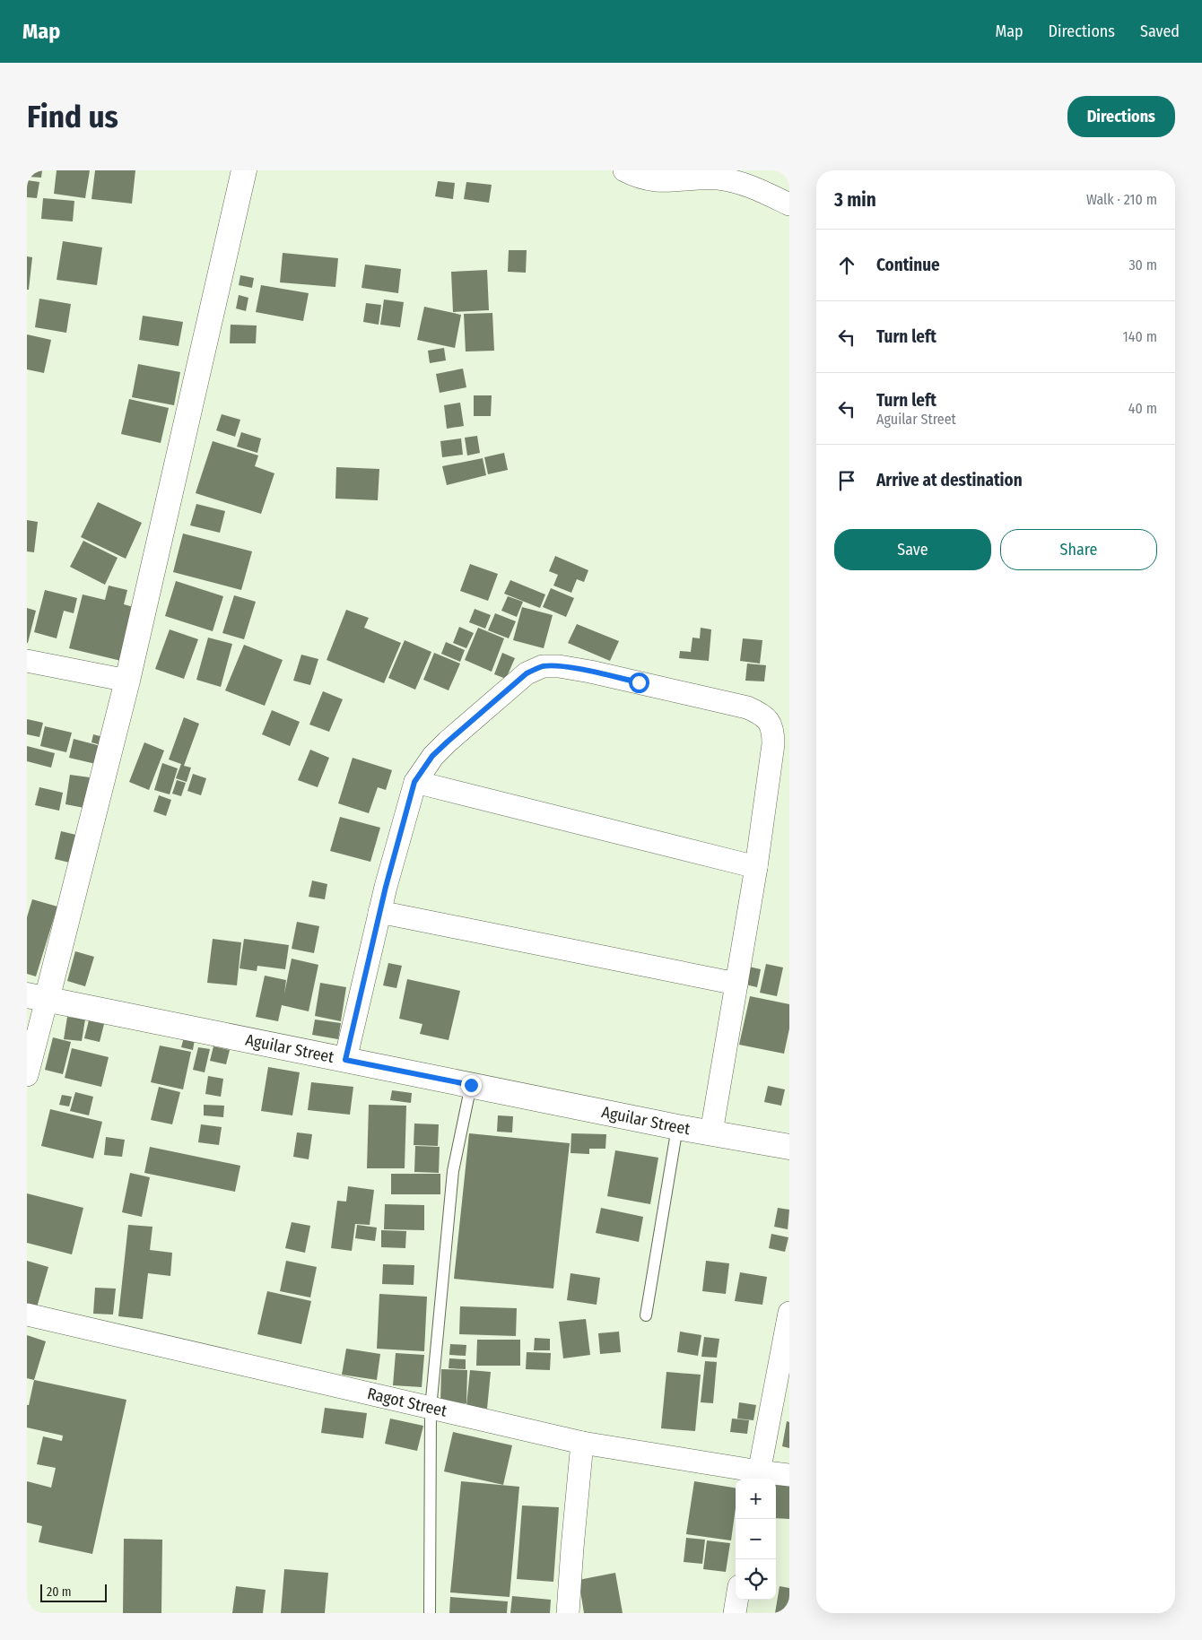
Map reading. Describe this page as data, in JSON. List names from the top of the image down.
{
  "streets": {
    "street": ["Aguilar Street", "Ragot Street"]
  },
  "scale_bar": "20 m",
  "page": {
    "header": "Map",
    "nav": ["Map", "Directions", "Saved"],
    "buttons": [
      "Directions",
      ["Save", "Share"]
    ],
    "title": "Find us",
    "heading": ["3 min", "Walk · 210 m"],
    "list": [
      ["Continue", "30 m"],
      ["Turn left", "140 m"],
      ["Turn left", "Aguilar Street", "40 m"],
      "Arrive at destination"
    ],
    "map_buttons": ["+", "−"],
    "scale": "20 m"
  }
}
